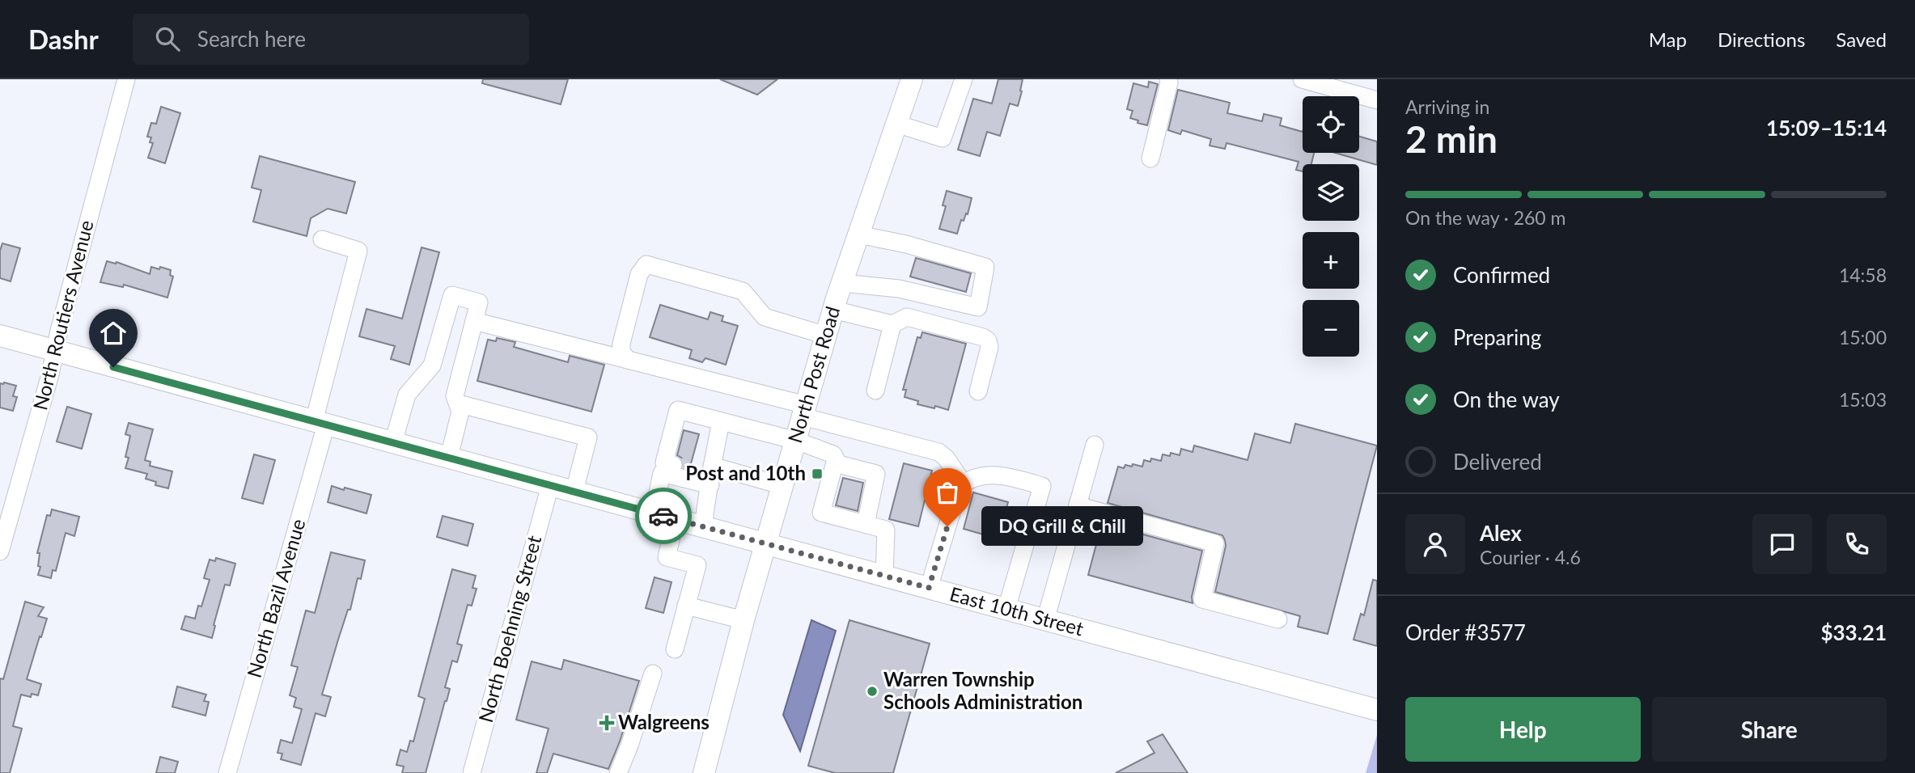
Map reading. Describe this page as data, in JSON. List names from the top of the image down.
{
  "streets": {
    "main road": ["North Post Road", "East 10th Street"],
    "street": ["North Routiers Avenue", "North Bazil Avenue", "North Boehning Street"]
  },
  "crossings": [
    ["North Routiers Avenue", "East 10th Street"],
    ["North Post Road", "East 10th Street"],
    ["North Bazil Avenue", "East 10th Street"],
    ["East 10th Street", "North Boehning Street"]
  ],
  "places": {
    "transit": ["Post and 10th"],
    "other": ["DQ Grill & Chill", "Warren Township Schools Administration"],
    "health": ["Walgreens"]
  },
  "page": {
    "header": "Dashr",
    "search": "Search here",
    "nav": ["Map", "Directions", "Saved"],
    "heading": ["2 min", "Arriving in", "15:09–15:14"],
    "panel": [
      "Alex",
      "Courier · 4.6",
      "Order #3577",
      "$33.21"
    ],
    "map_buttons": ["+", "−"],
    "bar": "On the way · 260 m",
    "list": [
      ["Confirmed", "14:58"],
      ["Preparing", "15:00"],
      ["On the way", "15:03"],
      "Delivered"
    ],
    "bubble": "DQ Grill & Chill",
    "buttons": ["Help", "Share"]
  }
}
